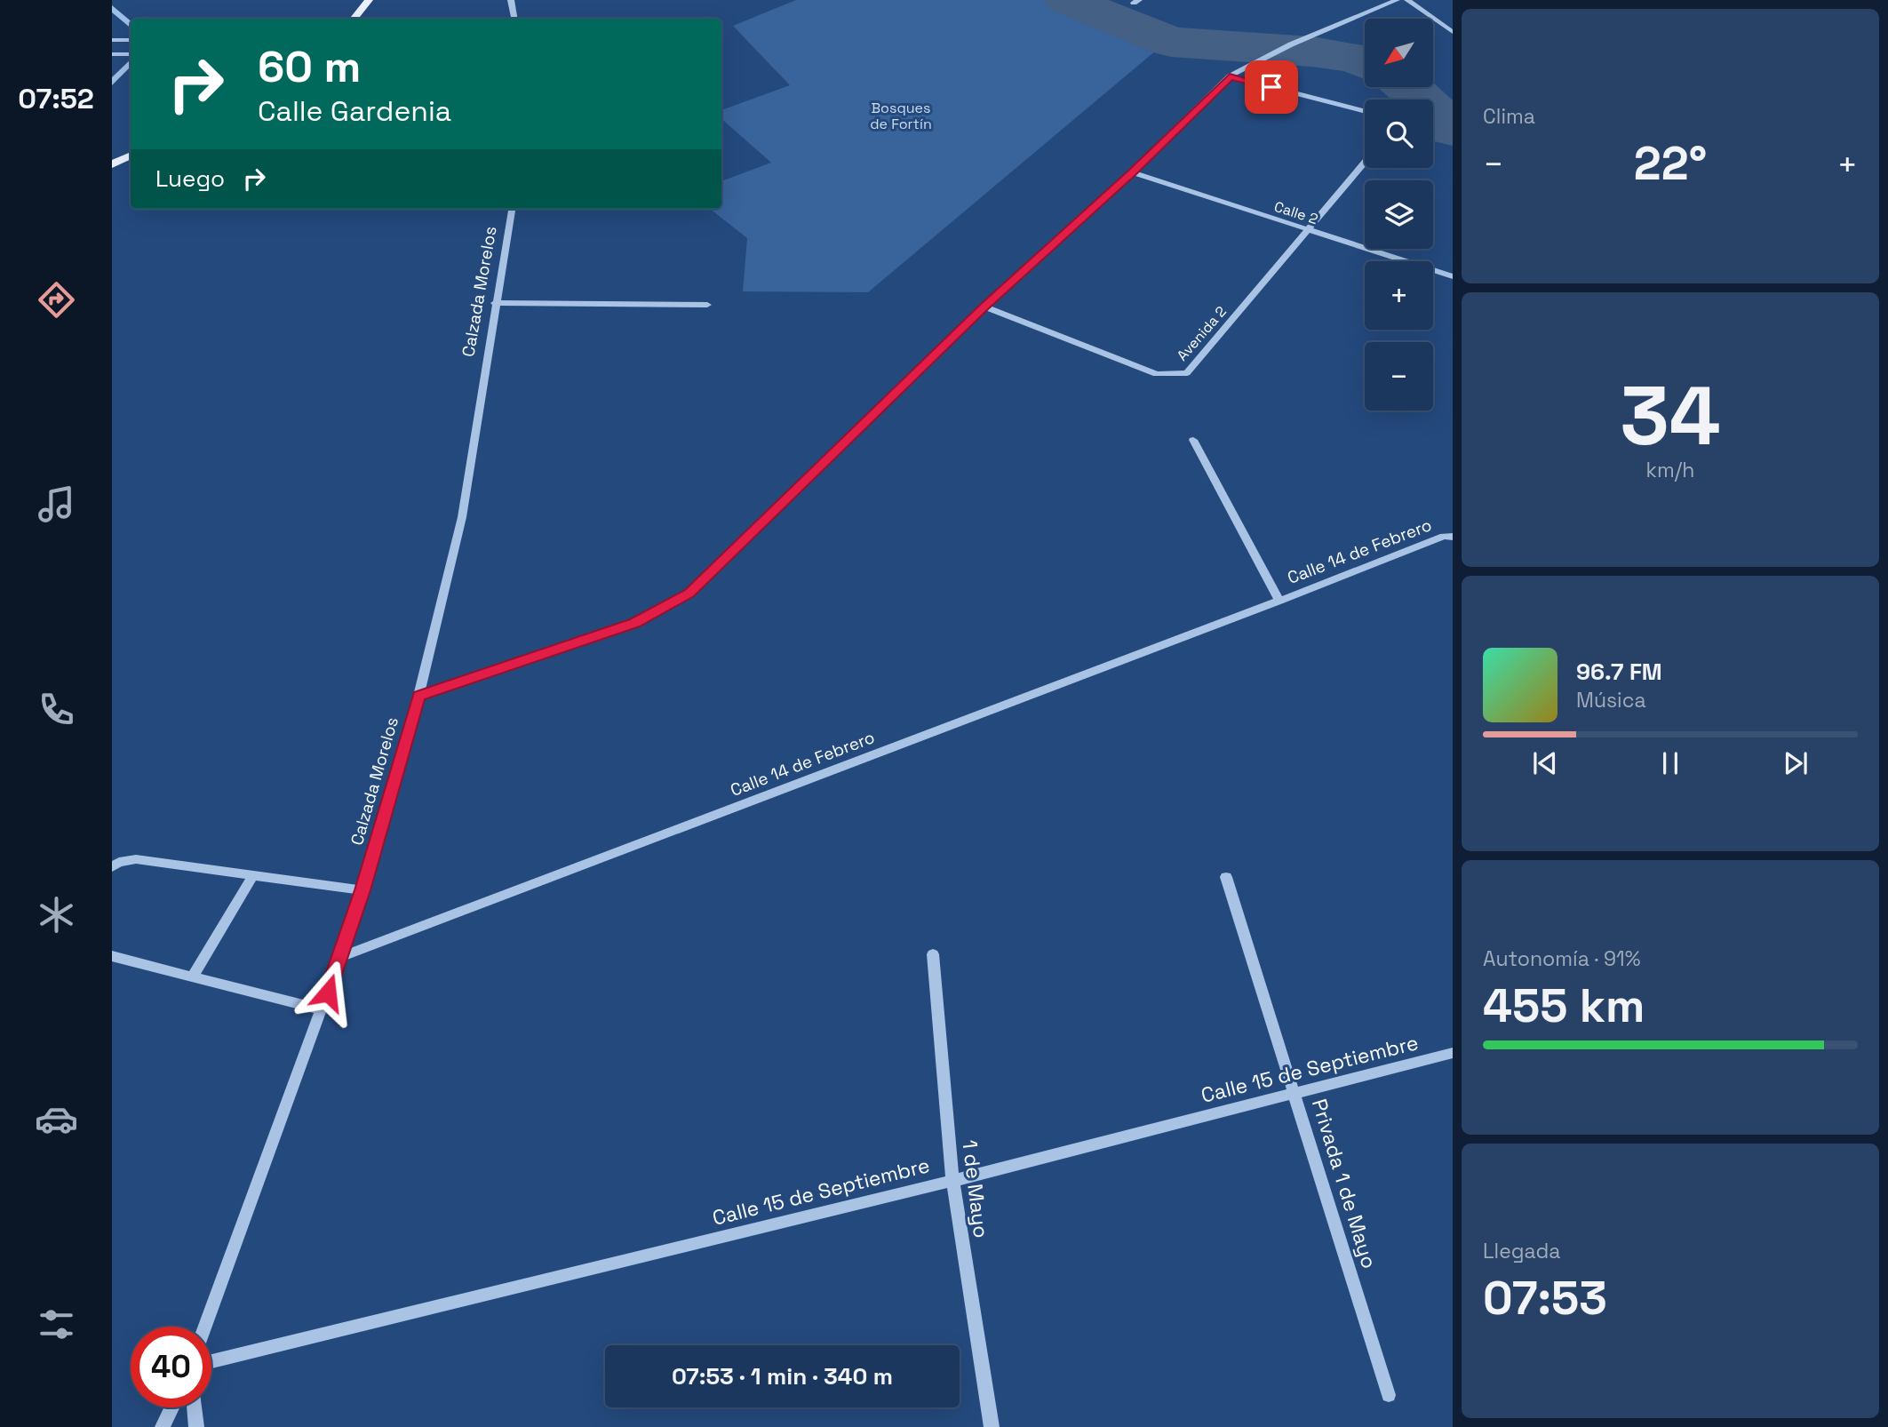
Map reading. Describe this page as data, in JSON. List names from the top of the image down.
{
  "streets": {
    "street": [
      "Calle 2",
      "Calzada Morelos",
      "Avenida 2",
      "Calle 14 de Febrero",
      "Calle 15 de Septiembre",
      "Privada 1 de Mayo",
      "1 de Mayo"
    ]
  },
  "crossings": [
    ["Calle 2", "Avenida 2"],
    ["Calzada Morelos", "Calle 14 de Febrero"],
    ["Calle 15 de Septiembre", "Privada 1 de Mayo"],
    ["Calle 15 de Septiembre", "1 de Mayo"]
  ],
  "parks": ["Bosques de Fortín"],
  "north": "bottom left",
  "page": {
    "tabs": "07:52",
    "tile": [
      "Clima",
      ["34", "km/h"],
      ["Autonomía · 91%", "455 km"],
      ["Llegada", "07:53"]
    ],
    "map_buttons": ["+", "−"],
    "turn": ["60 m", "Calle Gardenia"],
    "heat": ["−", "22°", "+"],
    "then": "Luego",
    "song": ["96.7 FM", "Música"],
    "limit": "40",
    "trip": "07:53 · 1 min · 340 m"
  }
}
